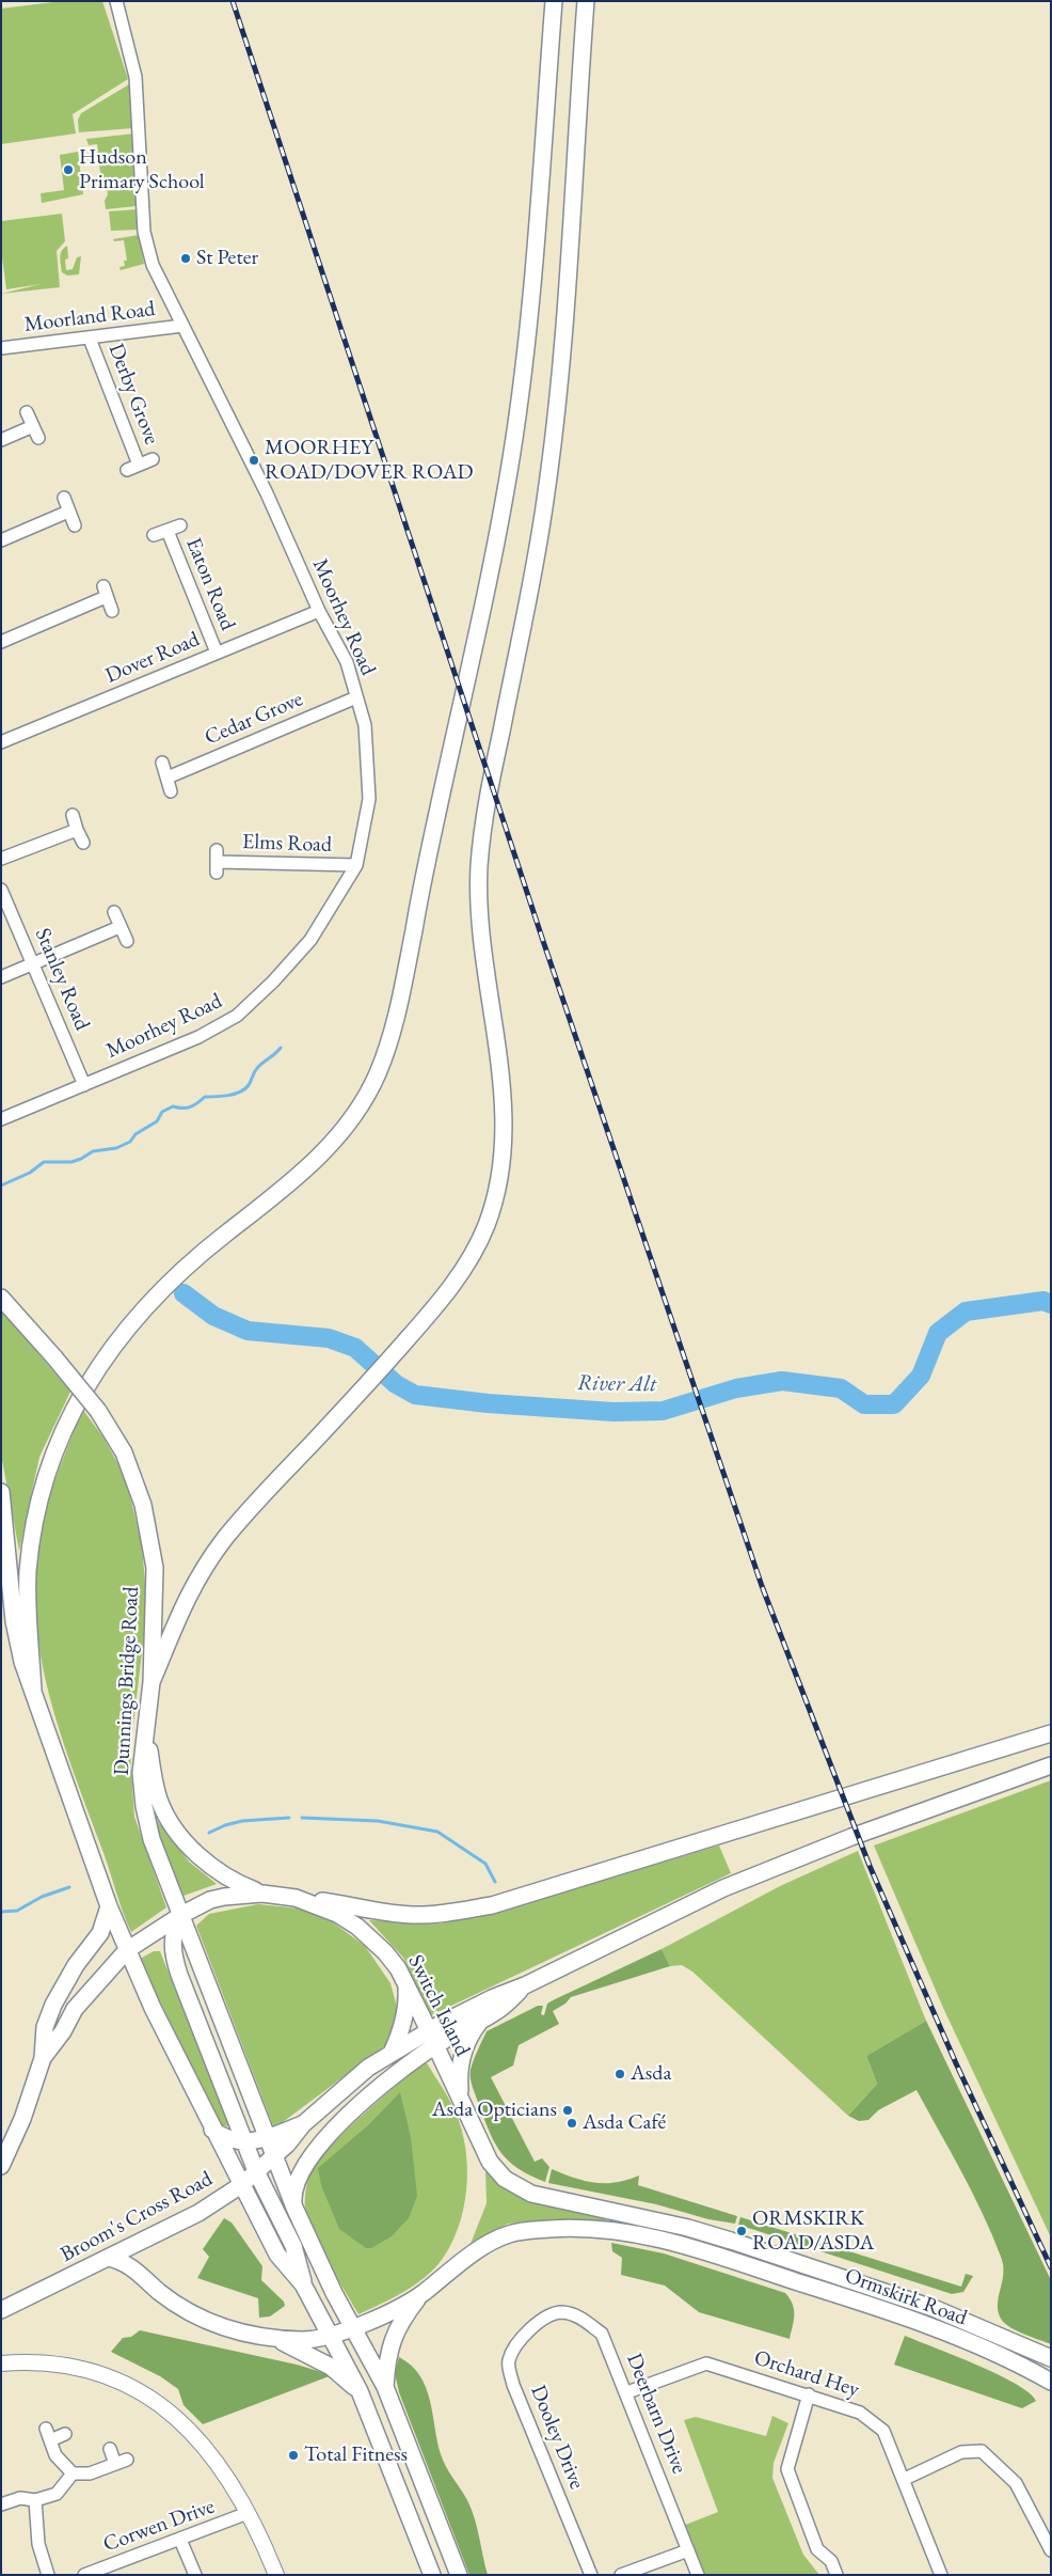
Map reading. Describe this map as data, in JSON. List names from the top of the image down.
{
  "streets": {
    "highway": [
      "Dunnings Bridge Road",
      "Switch Island",
      "Broom's Cross Road",
      "Ormskirk Road"
    ],
    "street": [
      "Moorland Road",
      "Derby Grove",
      "Eaton Road",
      "Moorhey Road",
      "Dover Road",
      "Cedar Grove",
      "Elms Road",
      "Stanley Road",
      "Orchard Hey",
      "Deerbarn Drive",
      "Dooley Drive",
      "Corwen Drive"
    ]
  },
  "crossings": [
    ["Moorland Road", "Derby Grove"],
    ["Moorland Road", "Moorhey Road"],
    ["Eaton Road", "Dover Road"],
    ["Moorhey Road", "Dover Road"],
    ["Moorhey Road", "Cedar Grove"],
    ["Moorhey Road", "Elms Road"],
    ["Moorhey Road", "Stanley Road"],
    ["Dunnings Bridge Road", "Switch Island"],
    ["Switch Island", "Ormskirk Road"],
    ["Orchard Hey", "Deerbarn Drive"],
    ["Deerbarn Drive", "Dooley Drive"]
  ],
  "water": ["River Alt"],
  "places": [
    "Hudson Primary School",
    "St Peter",
    "MOORHEY ROAD/DOVER ROAD",
    "Asda",
    "Asda Opticians",
    "Asda Café",
    "ORMSKIRK ROAD/ASDA",
    "Total Fitness"
  ]
}
